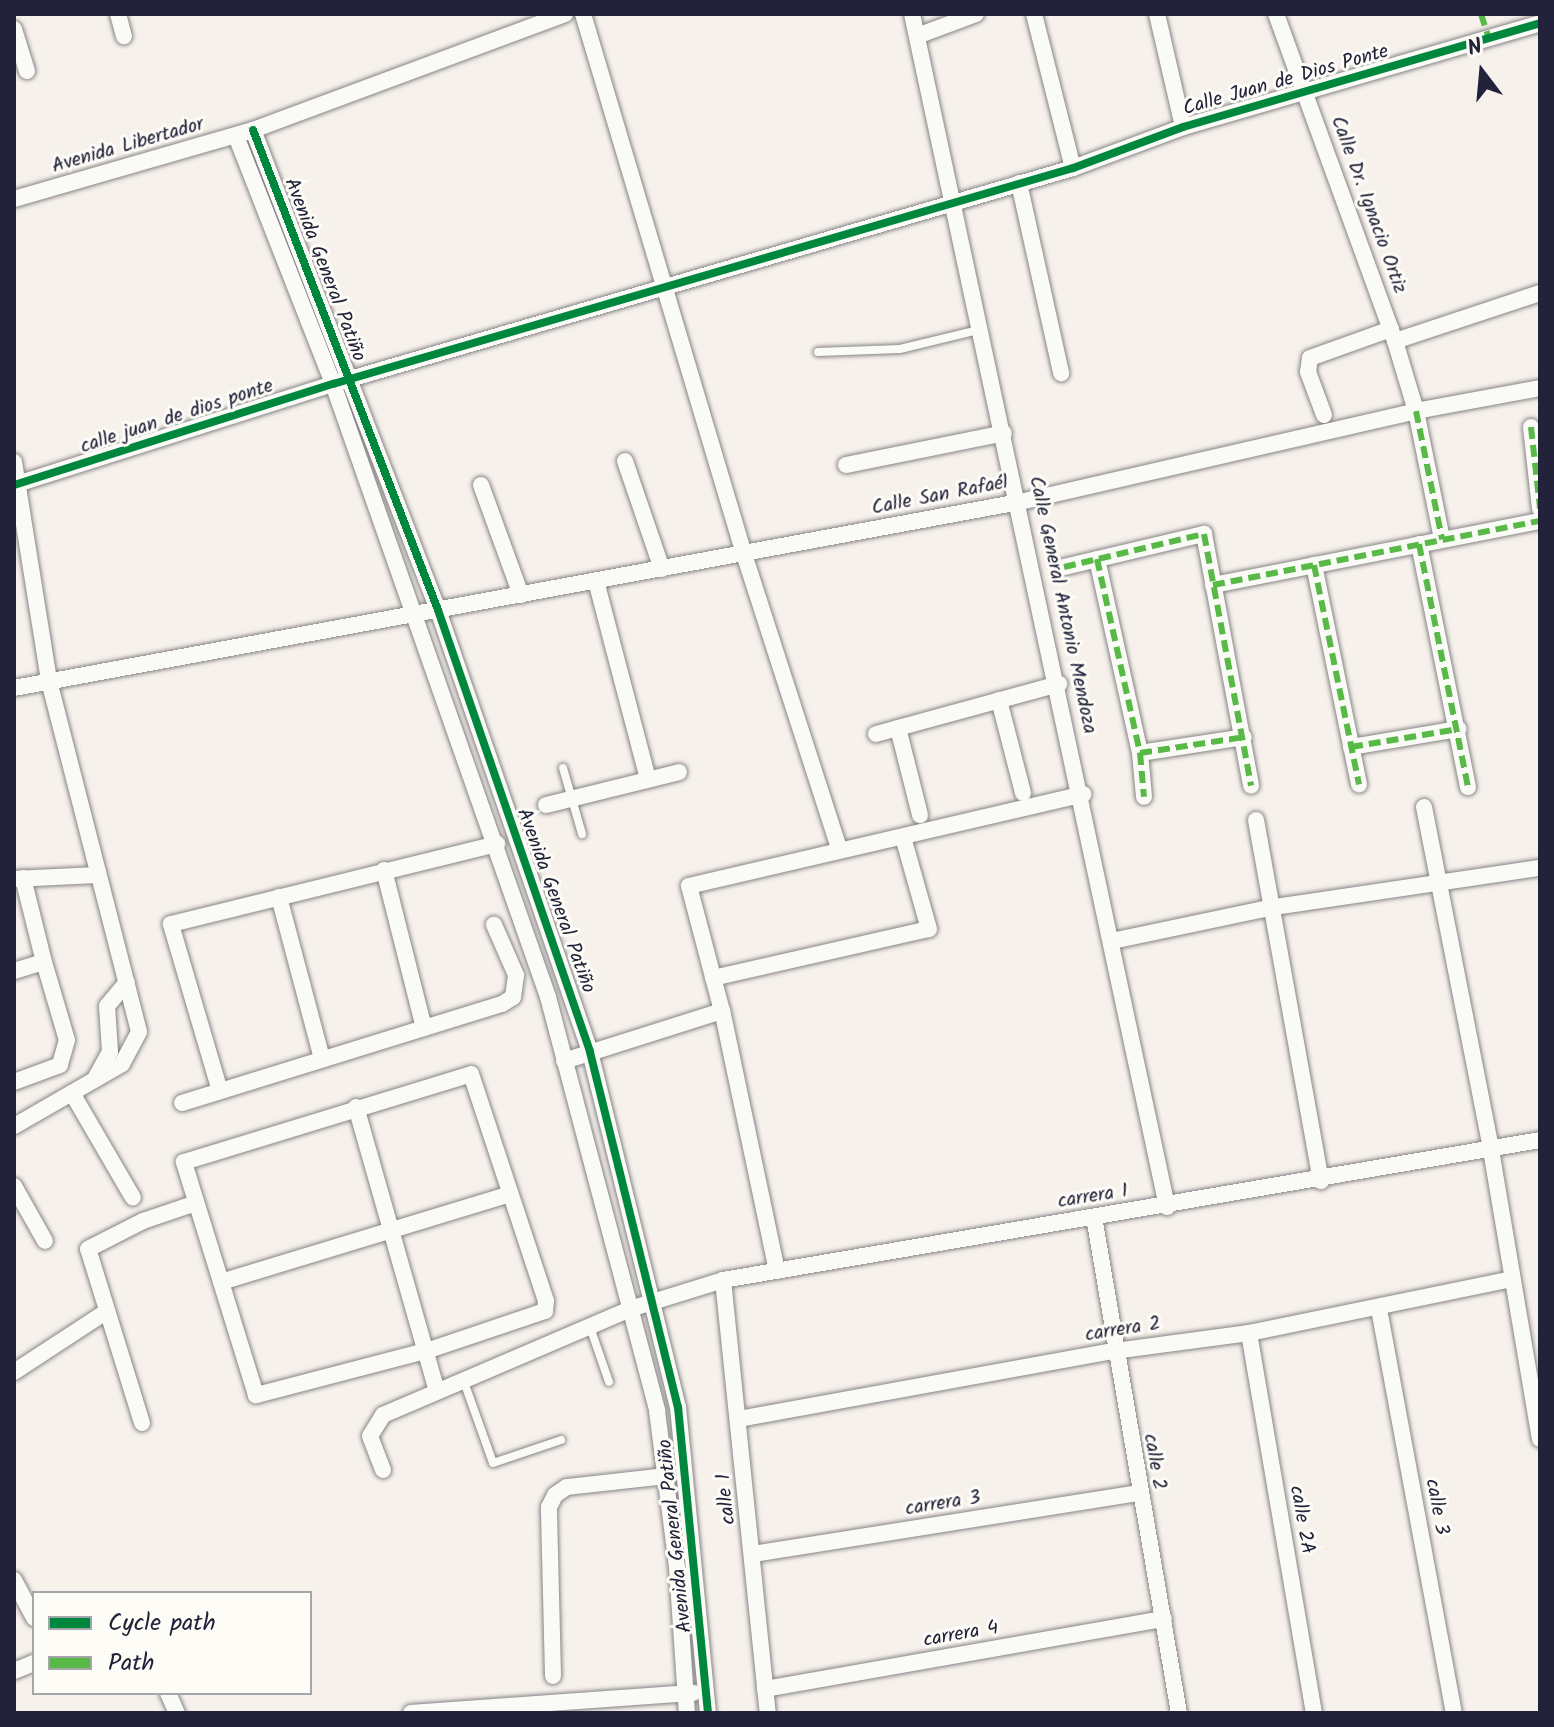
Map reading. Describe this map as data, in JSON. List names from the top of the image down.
{
  "streets": {
    "street": [
      "Calle Juan de Dios Ponte",
      "Avenida Libertador",
      "Calle Dr. Ignacio Ortiz",
      "Avenida General Patiño",
      "calle juan de dios ponte",
      "Calle San Rafaél",
      "Calle General Antonio Mendoza",
      "carrera 1",
      "carrera 2",
      "calle 2",
      "calle 1",
      "carrera 3",
      "calle 3",
      "calle 2A",
      "carrera 4"
    ]
  },
  "crossings": [
    ["Calle Juan de Dios Ponte", "Calle Dr. Ignacio Ortiz"],
    ["Calle Juan de Dios Ponte", "calle juan de dios ponte"],
    ["Calle Juan de Dios Ponte", "Calle General Antonio Mendoza"],
    ["Avenida Libertador", "Avenida General Patiño"],
    ["Calle Dr. Ignacio Ortiz", "Calle San Rafaél"],
    ["Avenida General Patiño", "calle juan de dios ponte"],
    ["Avenida General Patiño", "Calle San Rafaél"],
    ["Avenida General Patiño", "carrera 1"],
    ["Calle San Rafaél", "Calle General Antonio Mendoza"],
    ["Calle General Antonio Mendoza", "carrera 1"],
    ["carrera 1", "calle 2"],
    ["carrera 1", "calle 1"],
    ["carrera 2", "calle 2"],
    ["carrera 2", "calle 1"],
    ["carrera 2", "calle 3"],
    ["carrera 2", "calle 2A"],
    ["calle 2", "carrera 3"],
    ["calle 2", "carrera 4"],
    ["calle 1", "carrera 3"],
    ["calle 1", "carrera 4"]
  ],
  "legend": ["Cycle path", "Path"],
  "north": "top"
}
